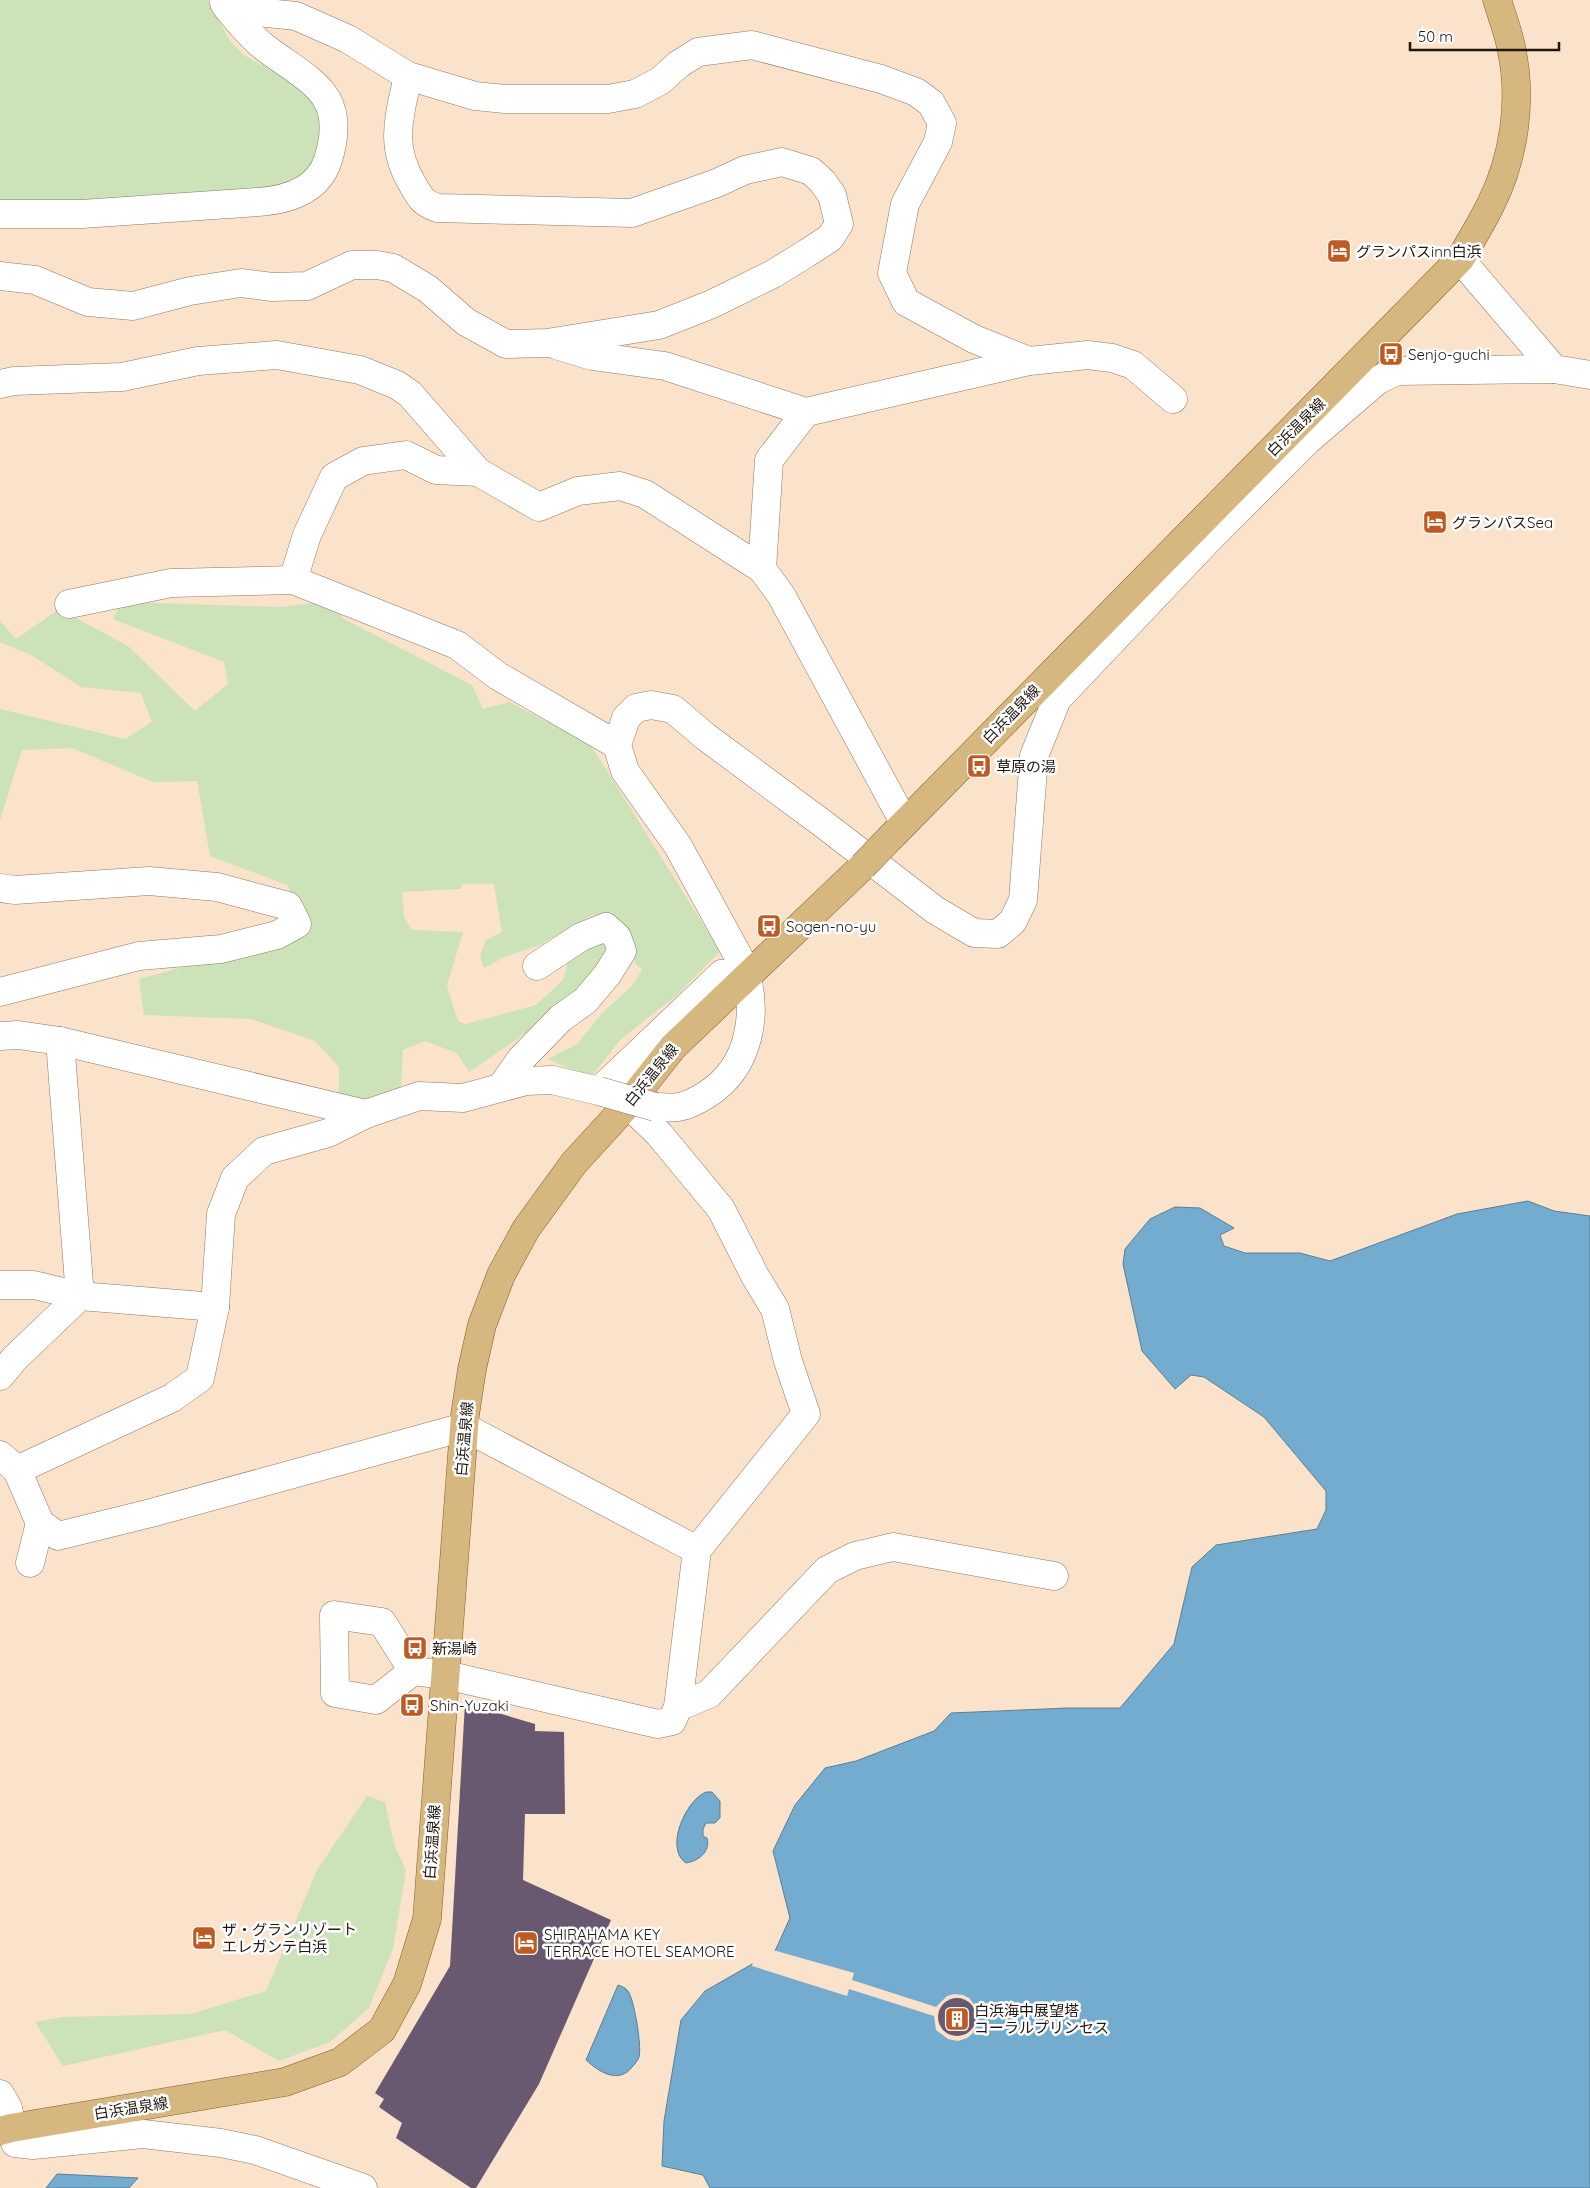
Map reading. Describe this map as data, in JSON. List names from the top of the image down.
{
  "streets": {
    "main road": ["白浜温泉線"]
  },
  "places": {
    "hotel": [
      "グランパスinn白浜",
      "グランパスSea",
      "ザ・グランリゾート エレガンテ白浜",
      "SHIRAHAMA KEY TERRACE HOTEL SEAMORE"
    ],
    "bus stop": [
      "Senjo-guchi",
      "草原の湯",
      "Sogen-no-yu",
      "新湯崎",
      "Shin-Yuzaki"
    ],
    "building": ["白浜海中展望塔 コーラルプリンセス"]
  },
  "scale_bar": "50 m"
}
